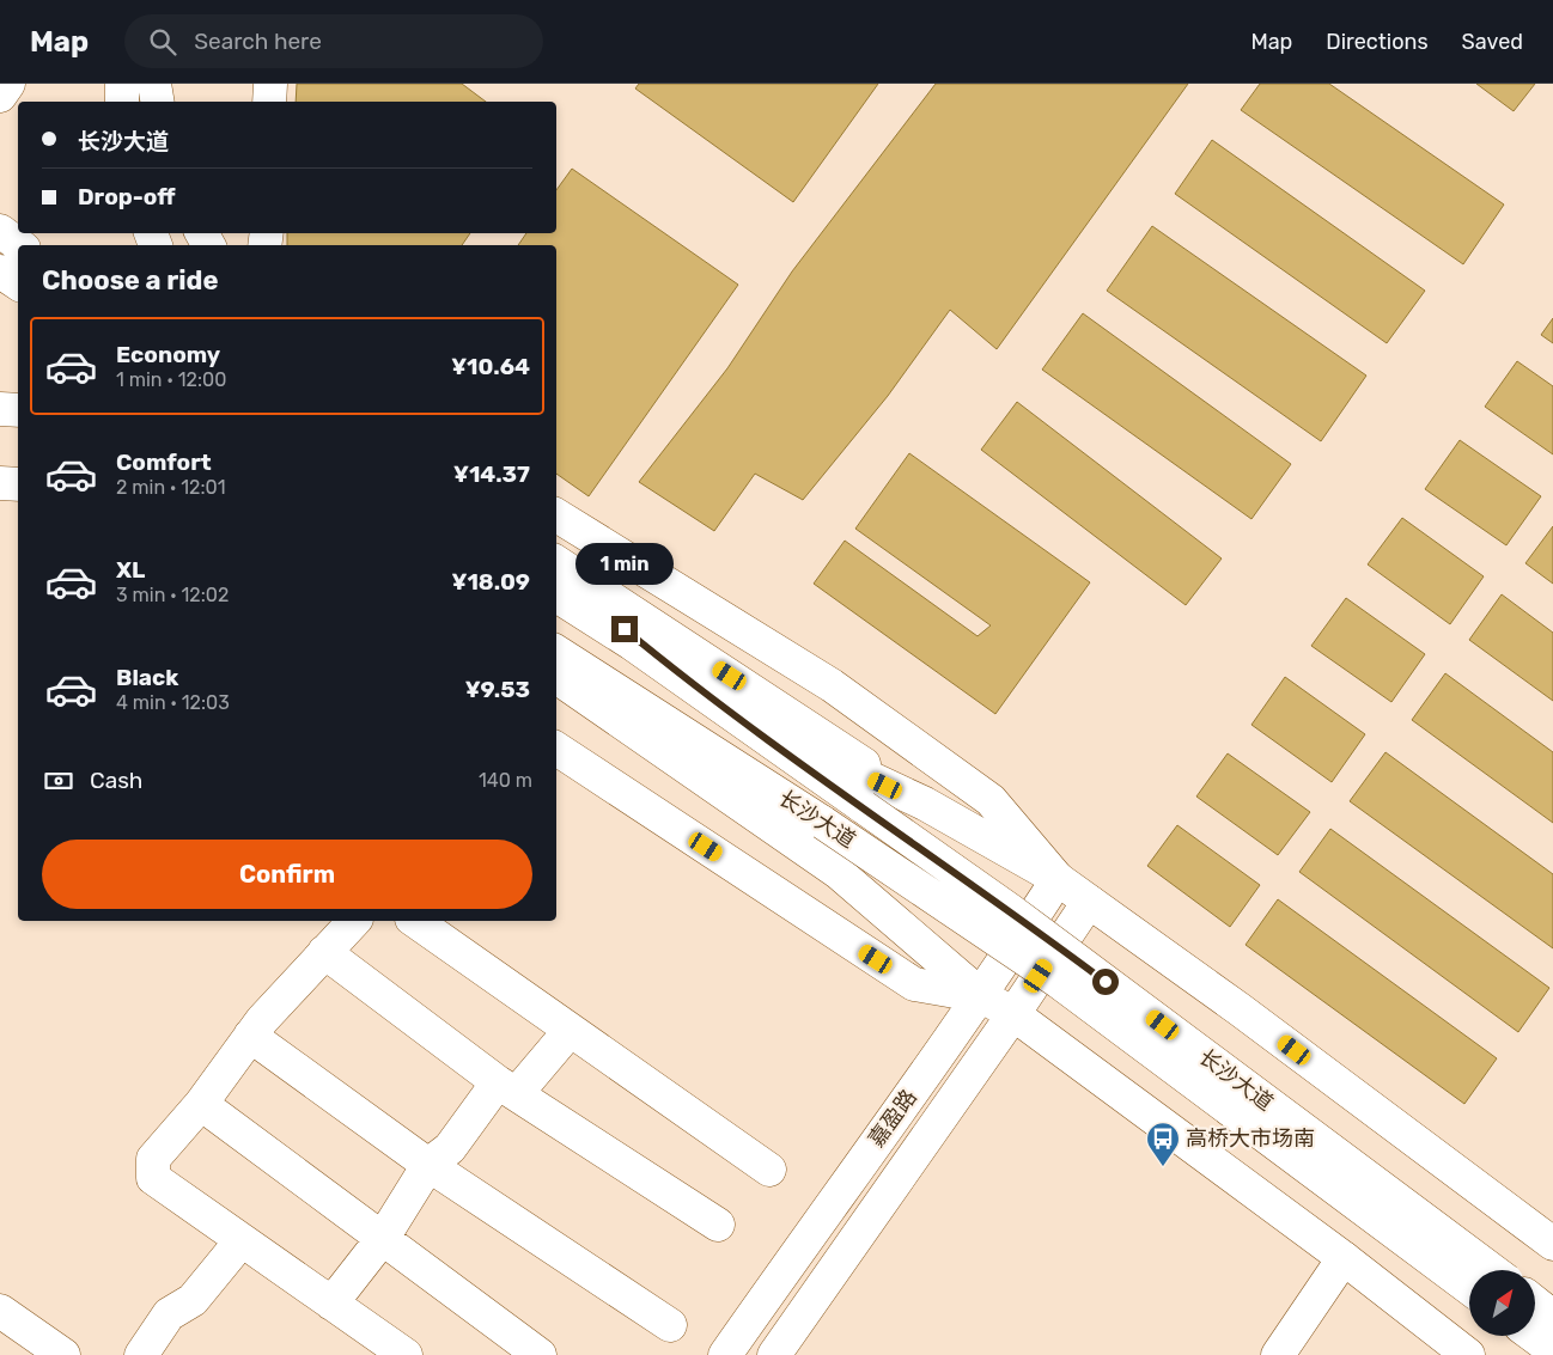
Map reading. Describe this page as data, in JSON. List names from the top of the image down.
{
  "streets": {
    "main road": ["长沙大道", "嘉盈路"]
  },
  "places": {
    "bus stop": ["高桥大市场南"]
  },
  "north": "top right",
  "page": {
    "header": "Map",
    "search": "Search here",
    "nav": ["Map", "Directions", "Saved"],
    "banner": ["长沙大道", "Drop-off"],
    "heading": "Choose a ride",
    "list": [
      {
        "name": "Economy",
        "note": "1 min · 12:00",
        "value": "¥10.64"
      },
      {
        "name": "Comfort",
        "note": "2 min · 12:01",
        "value": "¥14.37"
      },
      {
        "name": "XL",
        "note": "3 min · 12:02",
        "value": "¥18.09"
      },
      {
        "name": "Black",
        "note": "4 min · 12:03",
        "value": "¥9.53"
      }
    ],
    "bubble": "1 min",
    "pay": ["Cash", "140 m"],
    "buttons": "Confirm"
  }
}
